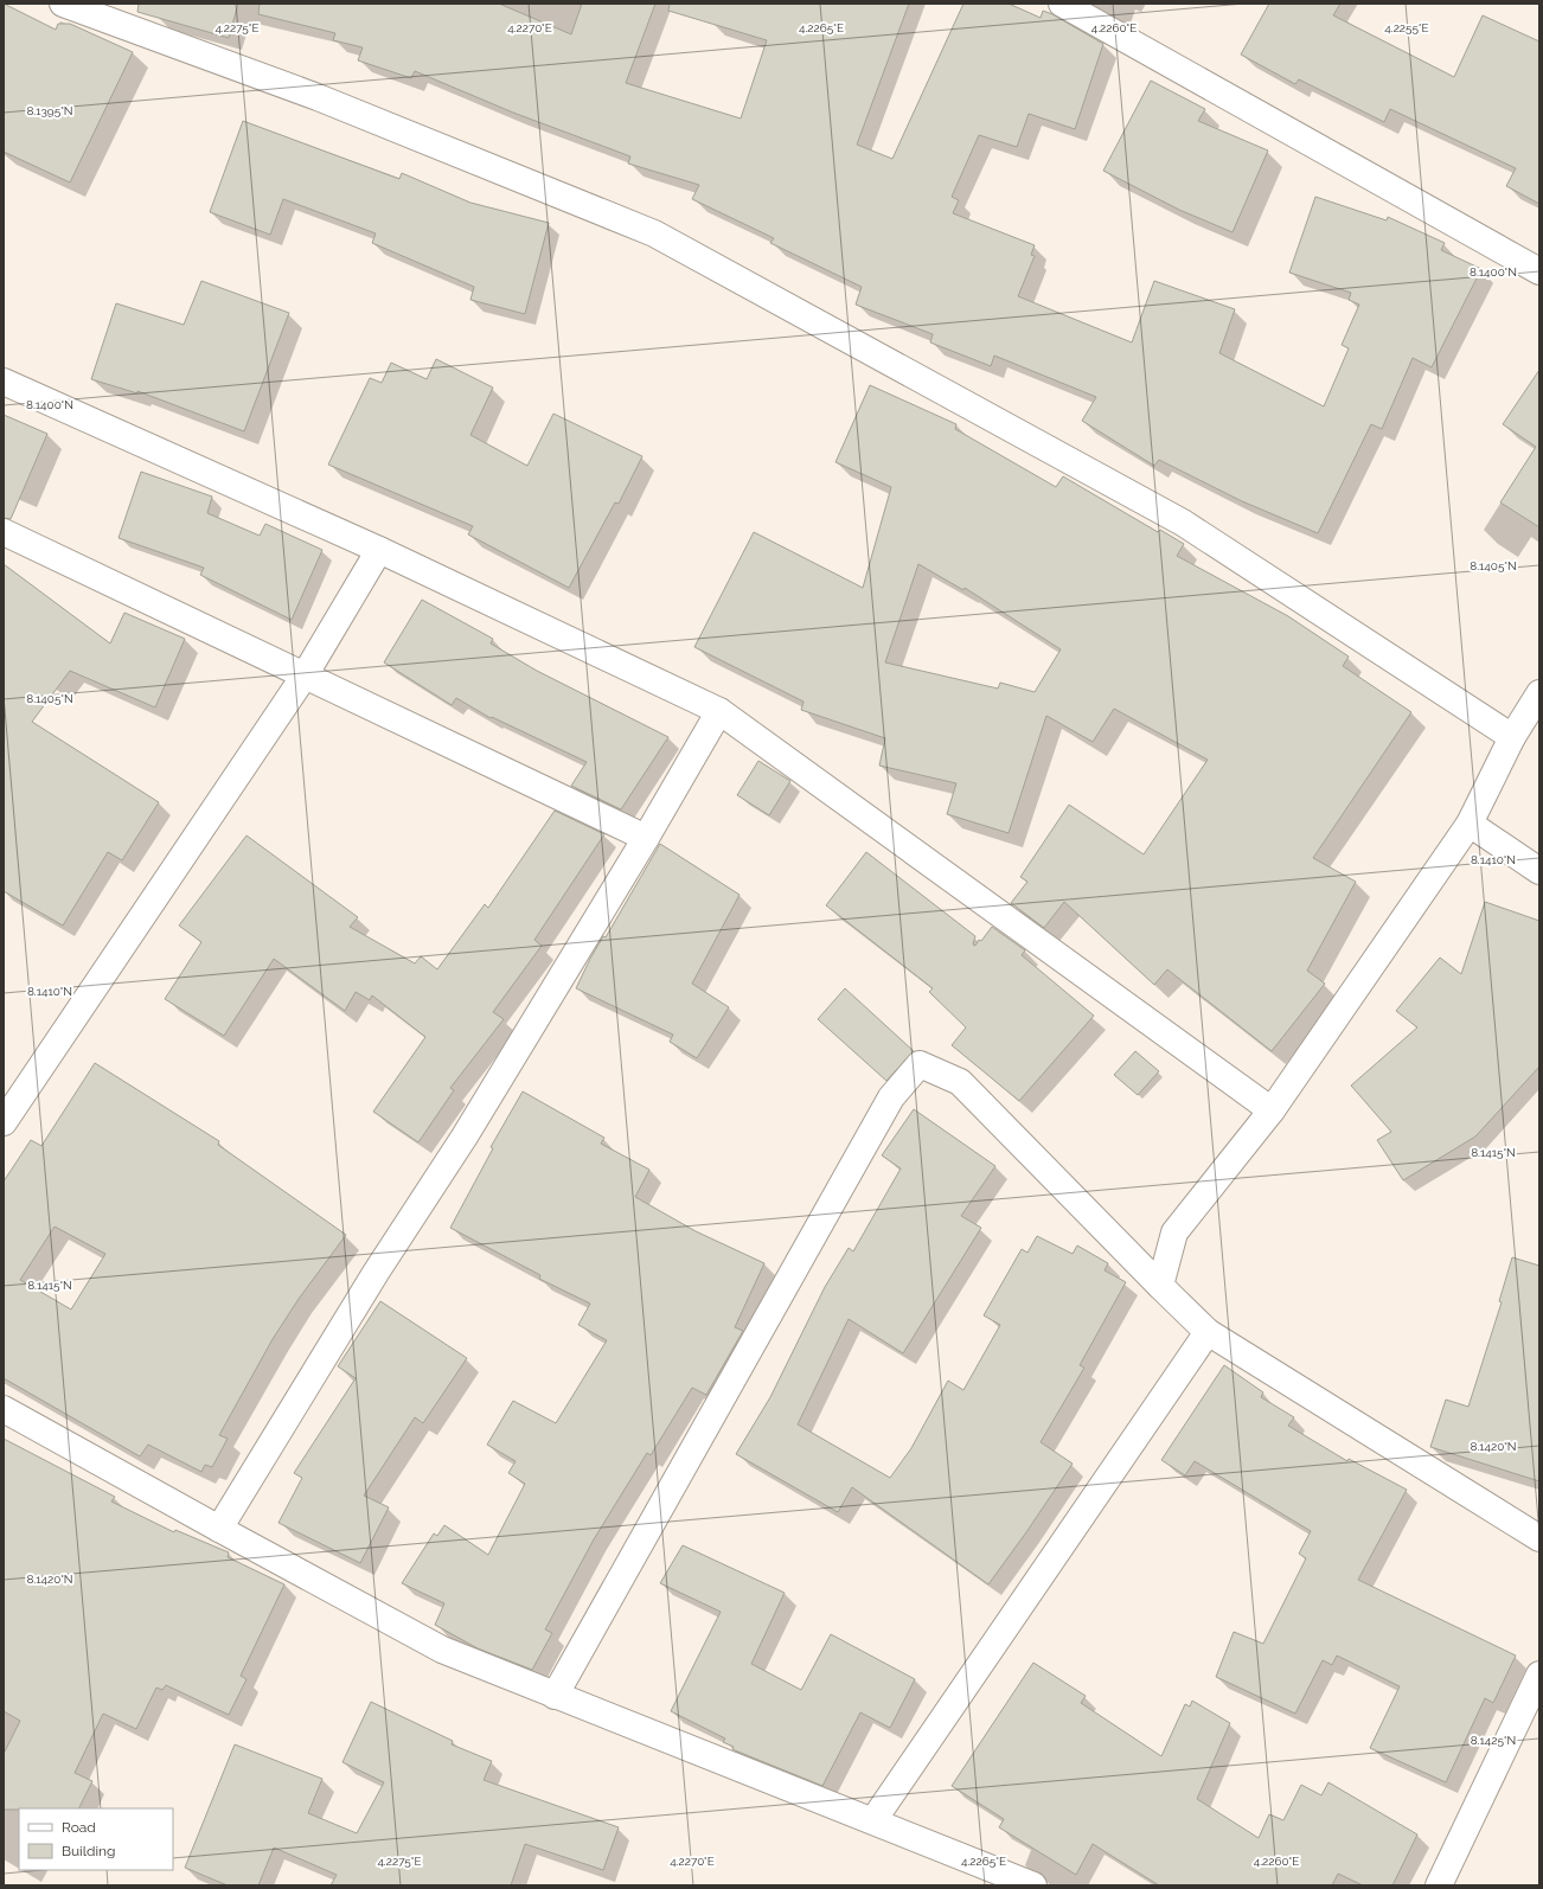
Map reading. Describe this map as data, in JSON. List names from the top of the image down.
{
  "legend": ["Road", "Building"],
  "coordinates": [
    "4.2275°E",
    "4.2270°E",
    "4.2265°E",
    "4.2260°E",
    "4.2255°E",
    "8.1395°N",
    "8.1400°N",
    "8.1405°N",
    "8.1410°N",
    "8.1415°N",
    "8.1420°N",
    "8.1425°N"
  ]
}
